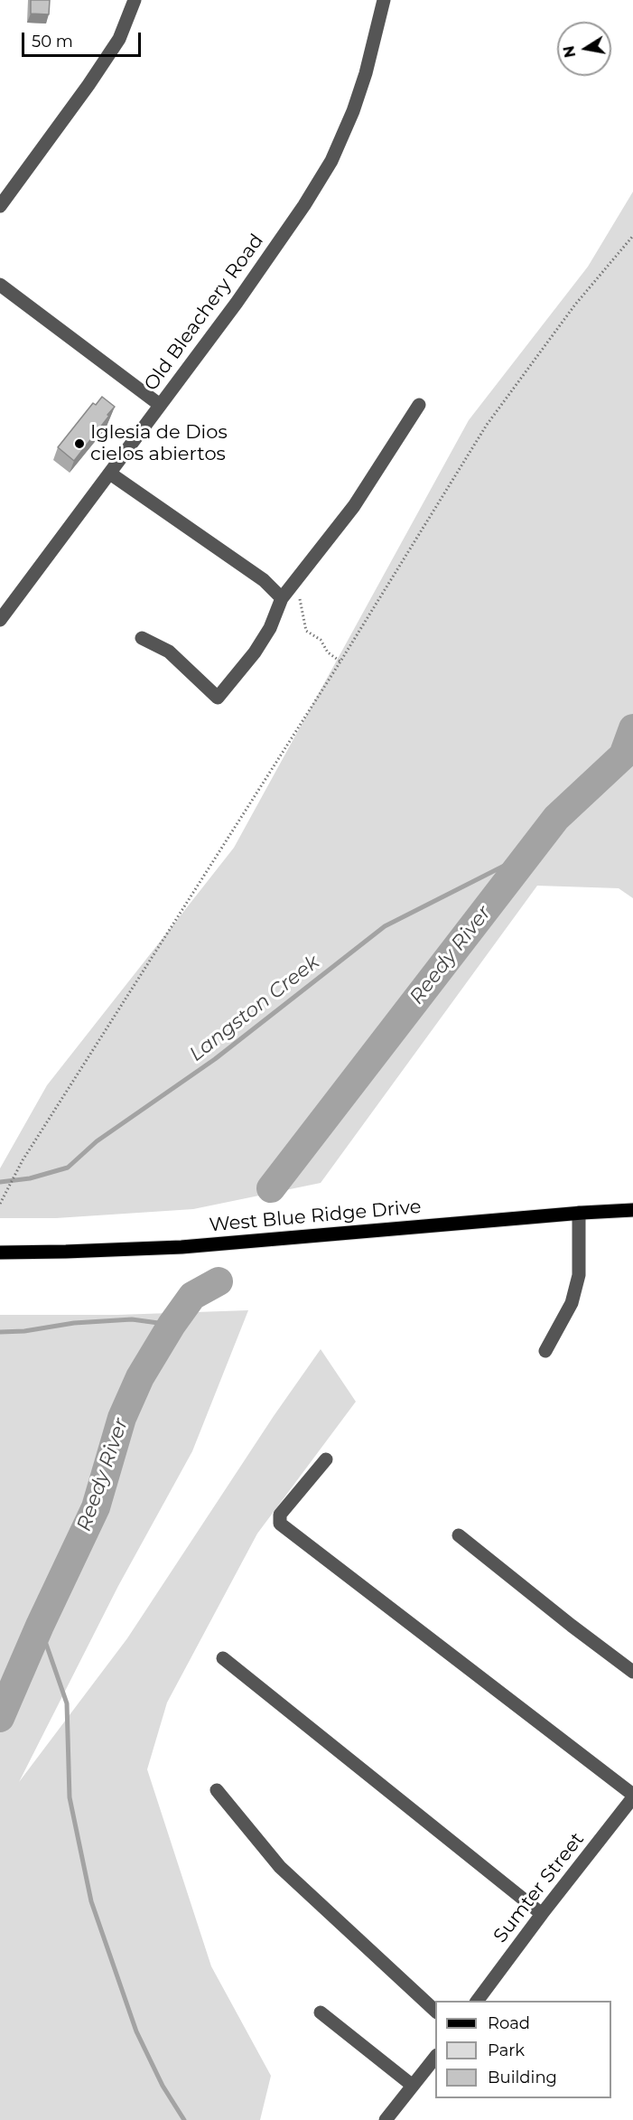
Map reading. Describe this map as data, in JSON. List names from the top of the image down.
{
  "streets": {
    "main road": ["West Blue Ridge Drive"],
    "street": ["Old Bleachery Road", "Sumter Street"]
  },
  "water": ["Reedy River", "Langston Creek"],
  "places": ["Iglesia de Dios cielos abiertos"],
  "legend": ["Road", "Park", "Building"],
  "scale_bar": "50 m",
  "north": "left"
}
